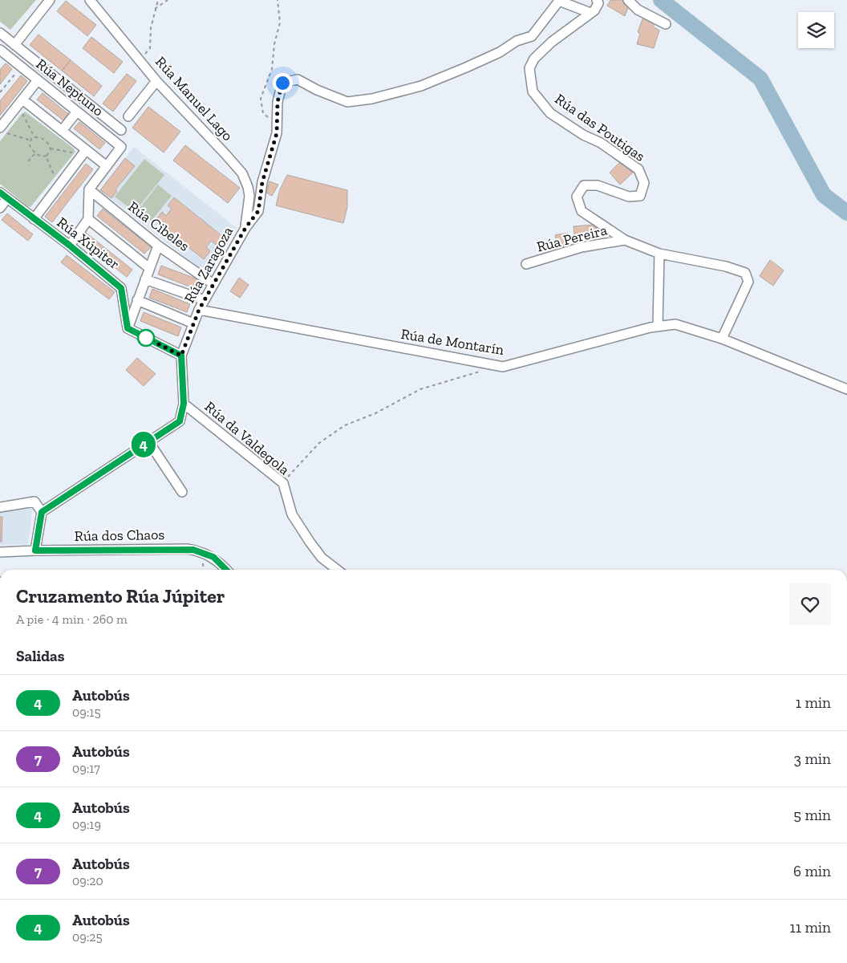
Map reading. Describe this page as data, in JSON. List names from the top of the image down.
{
  "streets": {
    "street": [
      "Rúa Neptuno",
      "Rúa Manuel Lago",
      "Rúa das Poutigas",
      "Rúa Cibeles",
      "Rúa Pereira",
      "Rúa Xúpiter",
      "Rúa Zaragoza",
      "Rúa de Montarín",
      "Rúa da Valdegola",
      "Rúa dos Chaos"
    ]
  },
  "crossings": [
    ["Rúa Manuel Lago", "Rúa Zaragoza"],
    ["Rúa das Poutigas", "Rúa Pereira"],
    ["Rúa das Poutigas", "Rúa Zaragoza"],
    ["Rúa Cibeles", "Rúa Zaragoza"],
    ["Rúa Zaragoza", "Rúa de Montarín"],
    ["Rúa Zaragoza", "Rúa da Valdegola"]
  ],
  "lines": ["bus line 4"],
  "page": {
    "on_map": "4",
    "heading": [
      ["Cruzamento Rúa Júpiter", "A pie · 4 min · 260 m"],
      "Salidas"
    ],
    "list": [
      {
        "mark": "4",
        "name": "Autobús",
        "note": "09:15",
        "value": "1 min"
      },
      {
        "mark": "7",
        "name": "Autobús",
        "note": "09:17",
        "value": "3 min"
      },
      {
        "mark": "4",
        "name": "Autobús",
        "note": "09:19",
        "value": "5 min"
      },
      {
        "mark": "7",
        "name": "Autobús",
        "note": "09:20",
        "value": "6 min"
      },
      {
        "mark": "4",
        "name": "Autobús",
        "note": "09:25",
        "value": "11 min"
      }
    ]
  }
}
